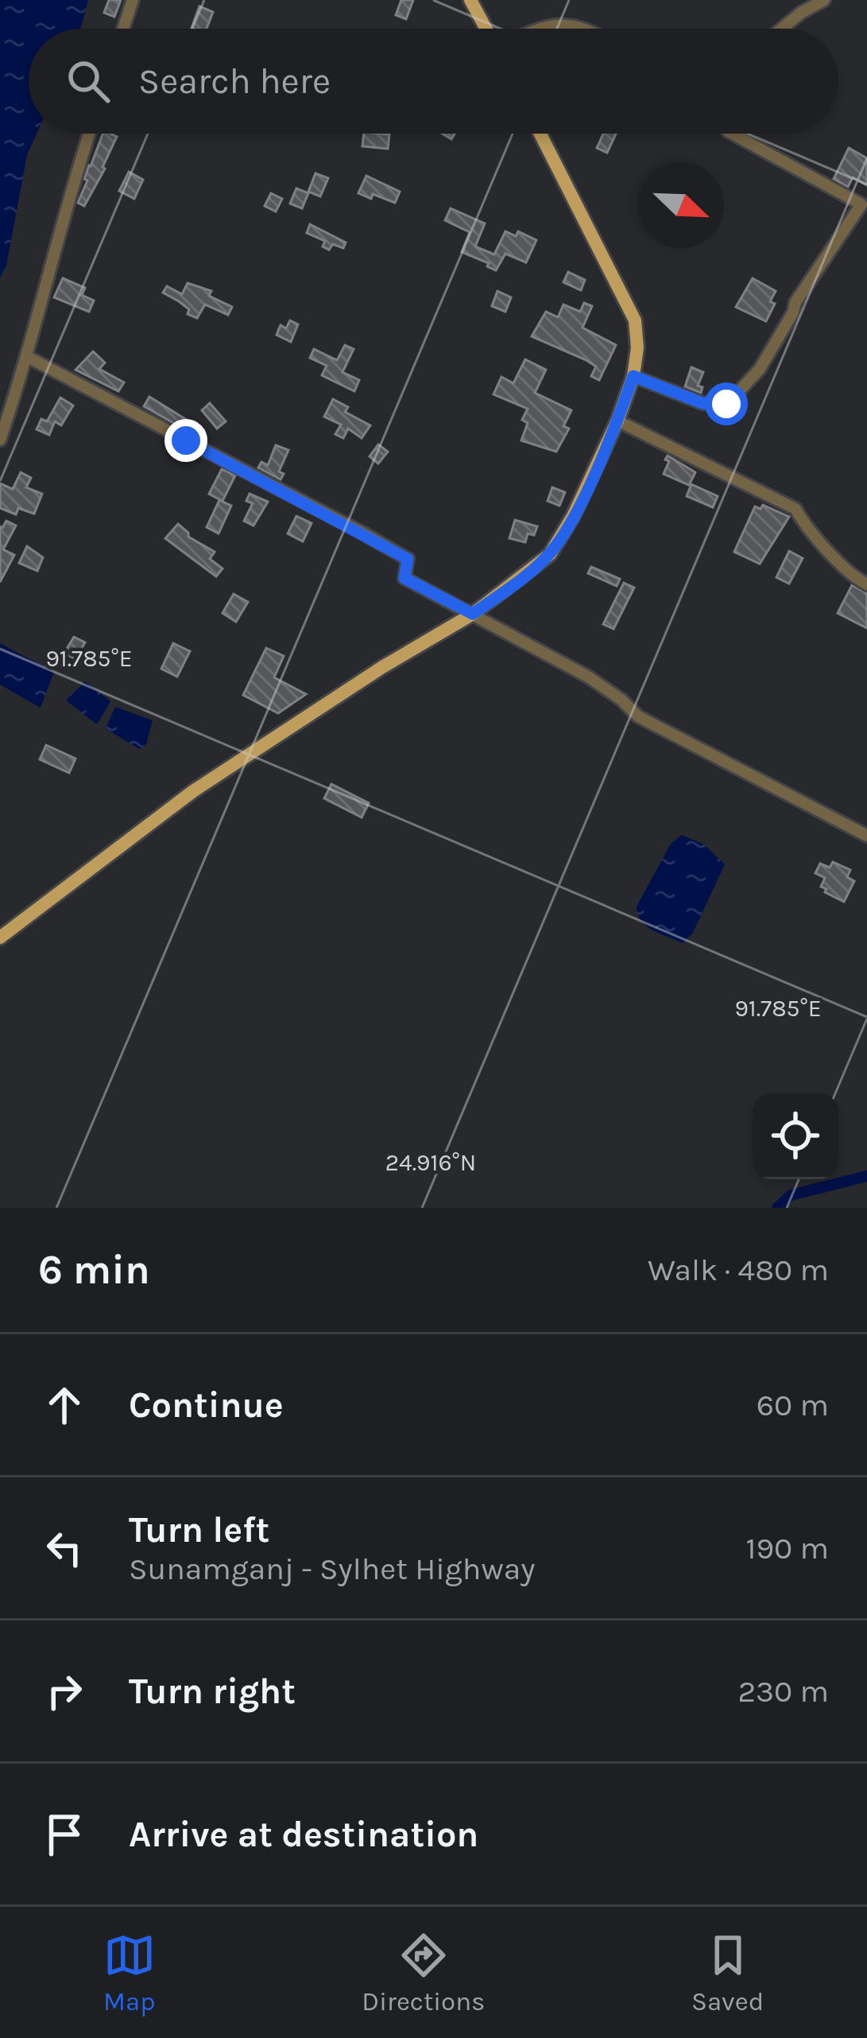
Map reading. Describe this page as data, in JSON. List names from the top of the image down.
{
  "north": "bottom right",
  "page": {
    "search": "Search here",
    "heading": ["6 min", "Walk · 480 m"],
    "list": [
      ["Continue", "60 m"],
      ["Turn left", "Sunamganj - Sylhet Highway", "190 m"],
      ["Turn right", "230 m"],
      "Arrive at destination"
    ],
    "nav": ["Map", "Directions", "Saved"]
  },
  "coordinates": ["91.785°E", "24.916°N"]
}
